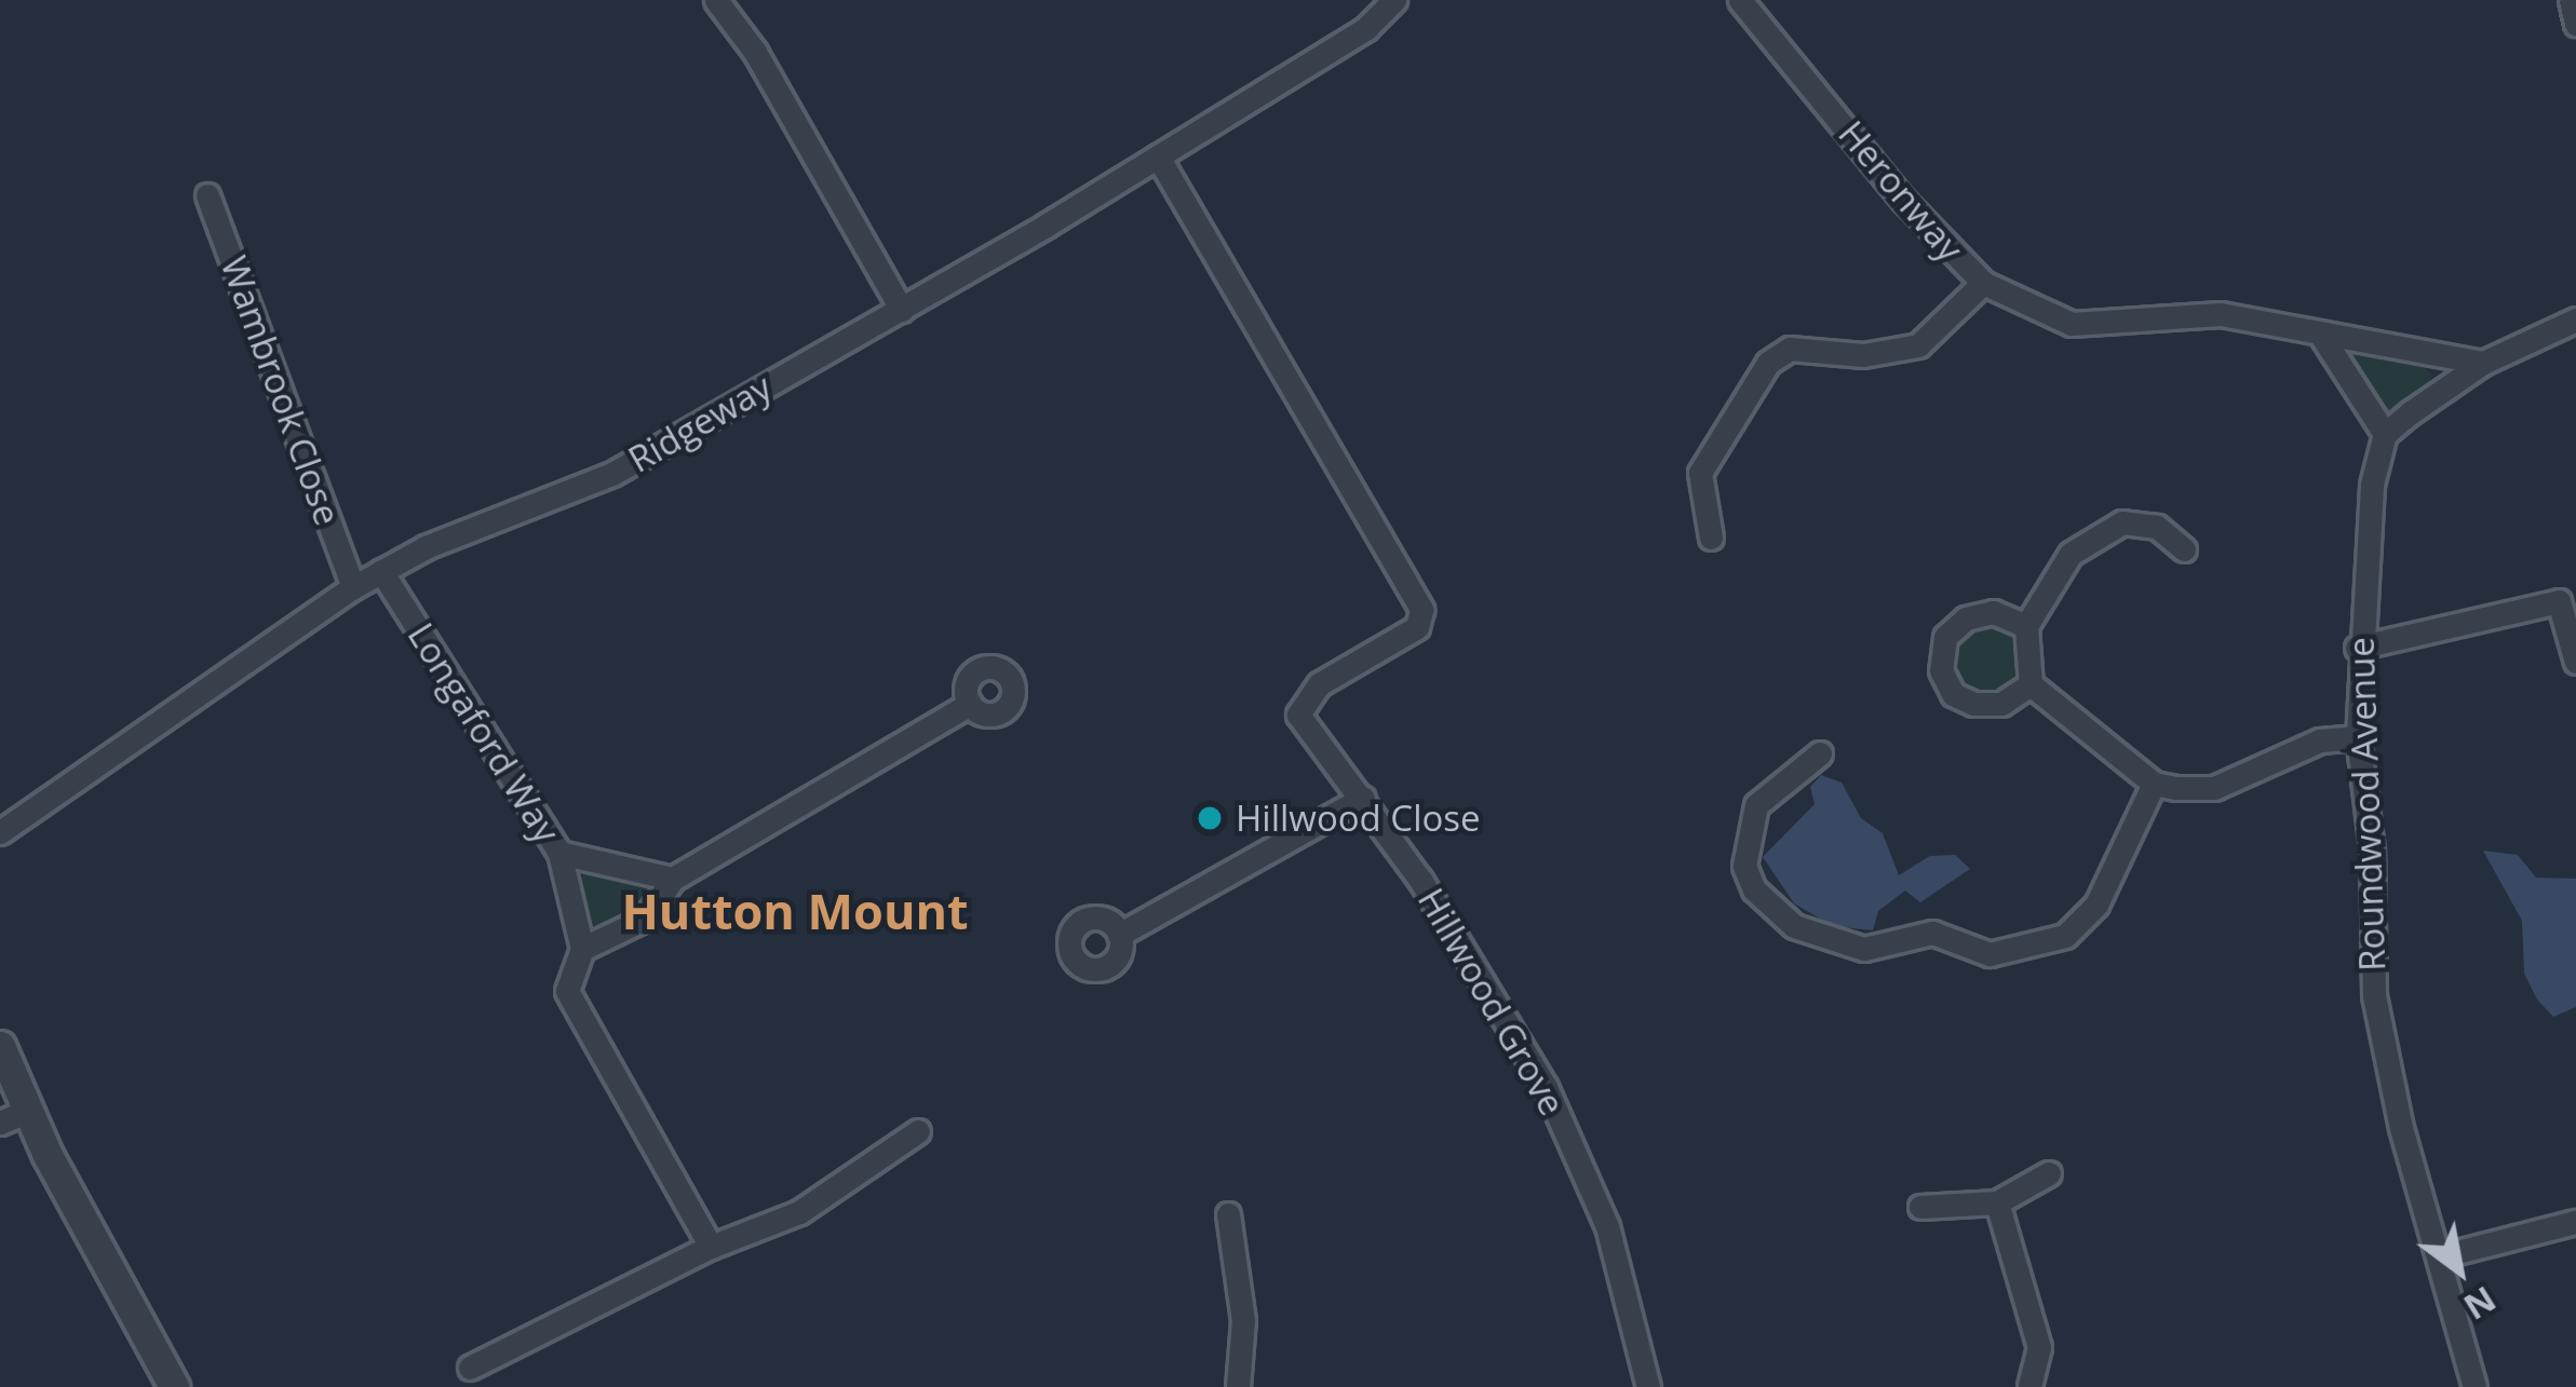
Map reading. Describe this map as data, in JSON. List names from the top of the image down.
{
  "streets": {
    "street": [
      "Heronway",
      "Wambrook Close",
      "Ridgeway",
      "Longaford Way",
      "Roundwood Avenue",
      "Hillwood Grove"
    ]
  },
  "crossings": [
    ["Wambrook Close", "Ridgeway"],
    ["Ridgeway", "Longaford Way"],
    ["Ridgeway", "Hillwood Grove"]
  ],
  "districts": ["Hutton Mount"],
  "places": ["Hillwood Close"],
  "north": "bottom right"
}
